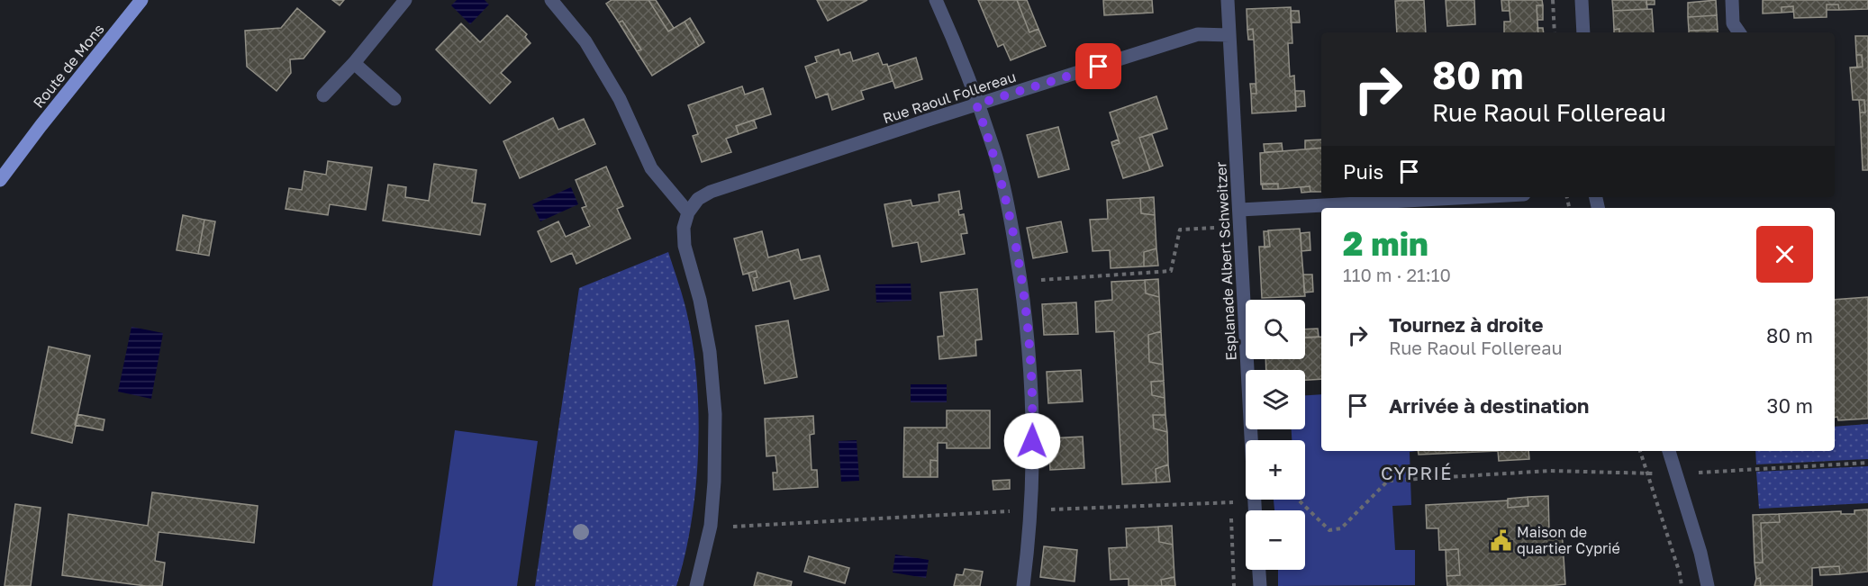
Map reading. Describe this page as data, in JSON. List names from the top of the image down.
{
  "streets": {
    "main road": ["Route de Mons"],
    "street": ["Rue Raoul Follereau", "Esplanade Albert Schweitzer"]
  },
  "crossings": [
    ["Rue Raoul Follereau", "Esplanade Albert Schweitzer"]
  ],
  "districts": ["CYPRIÉ"],
  "places": {
    "public building": ["Maison de quartier Cyprié"]
  },
  "page": {
    "turn": ["80 m", "Rue Raoul Follereau"],
    "then": "Puis",
    "heading": ["2 min", "110 m · 21:10"],
    "map_buttons": ["+", "−"],
    "list": [
      {
        "name": "Tournez à droite",
        "note": "Rue Raoul Follereau",
        "value": "80 m"
      },
      {
        "name": "Arrivée à destination",
        "value": "30 m"
      }
    ]
  }
}
